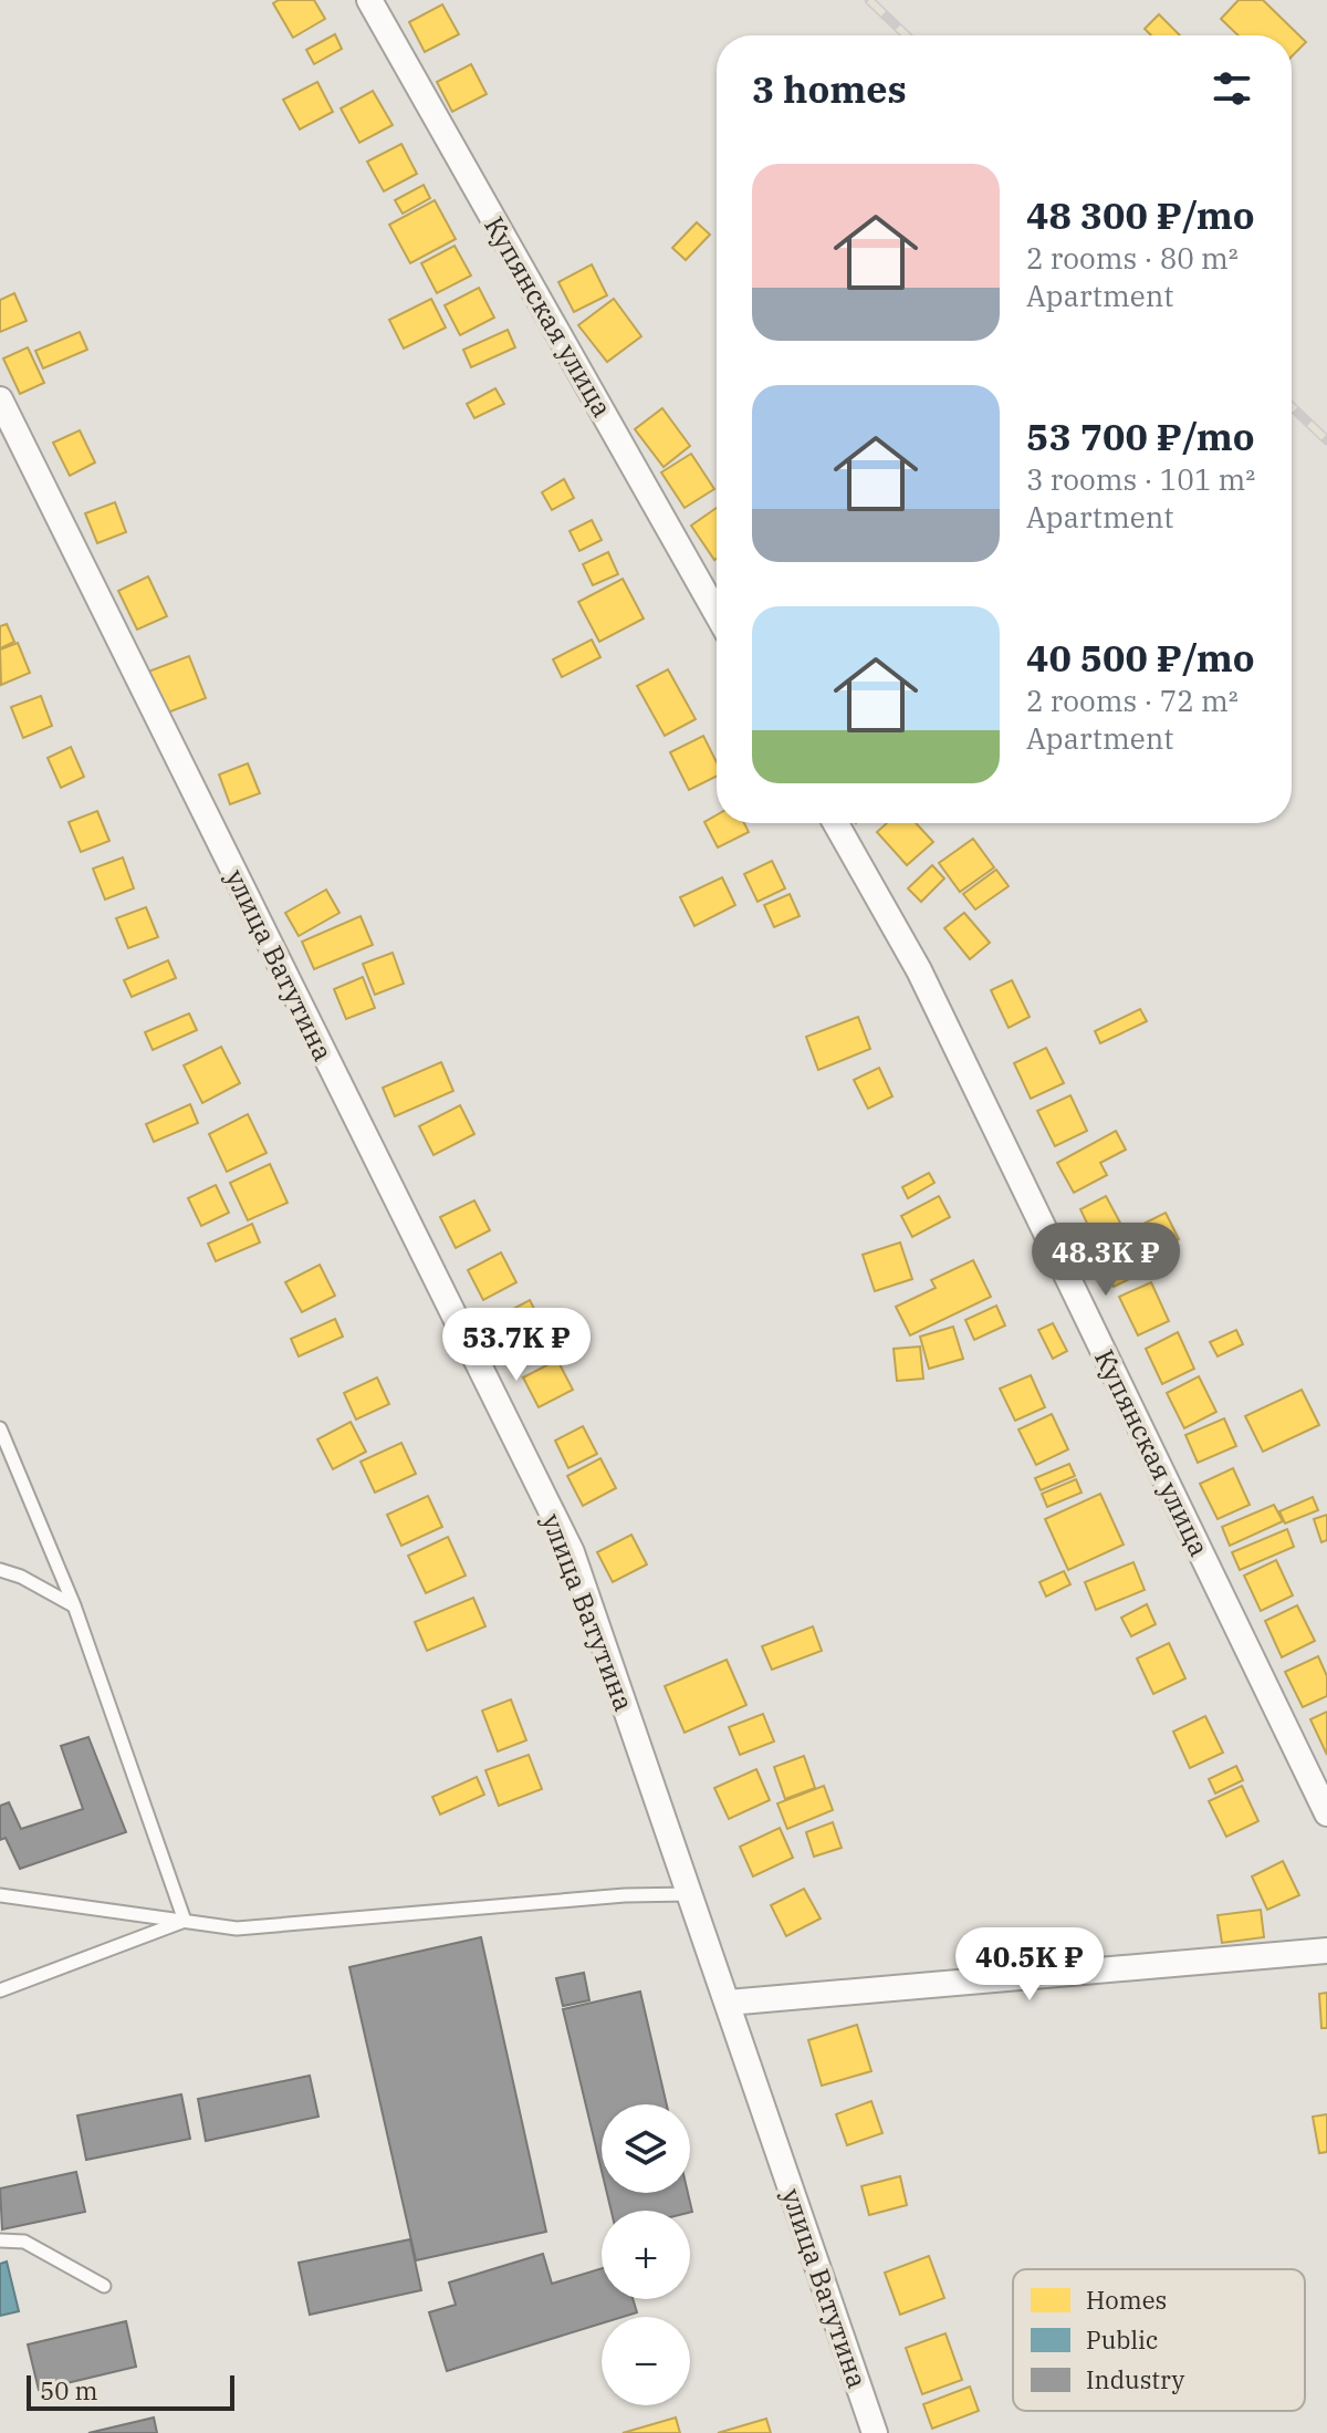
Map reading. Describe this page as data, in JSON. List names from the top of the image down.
{
  "streets": {
    "street": ["Купянская улица", "улица Ватутина"]
  },
  "legend": ["Homes", "Public", "Industry"],
  "scale_bar": "50 m",
  "page": {
    "heading": "3 homes",
    "list": [
      {
        "name": "48 300 ₽/mo",
        "note": "2 rooms · 80 m² · Apartment"
      },
      {
        "name": "53 700 ₽/mo",
        "note": "3 rooms · 101 m² · Apartment"
      },
      {
        "name": "40 500 ₽/mo",
        "note": "2 rooms · 72 m² · Apartment"
      }
    ],
    "price": ["48.3K ₽", "53.7K ₽", "40.5K ₽"],
    "map_buttons": ["+", "−"],
    "scale": "50 m"
  }
}
